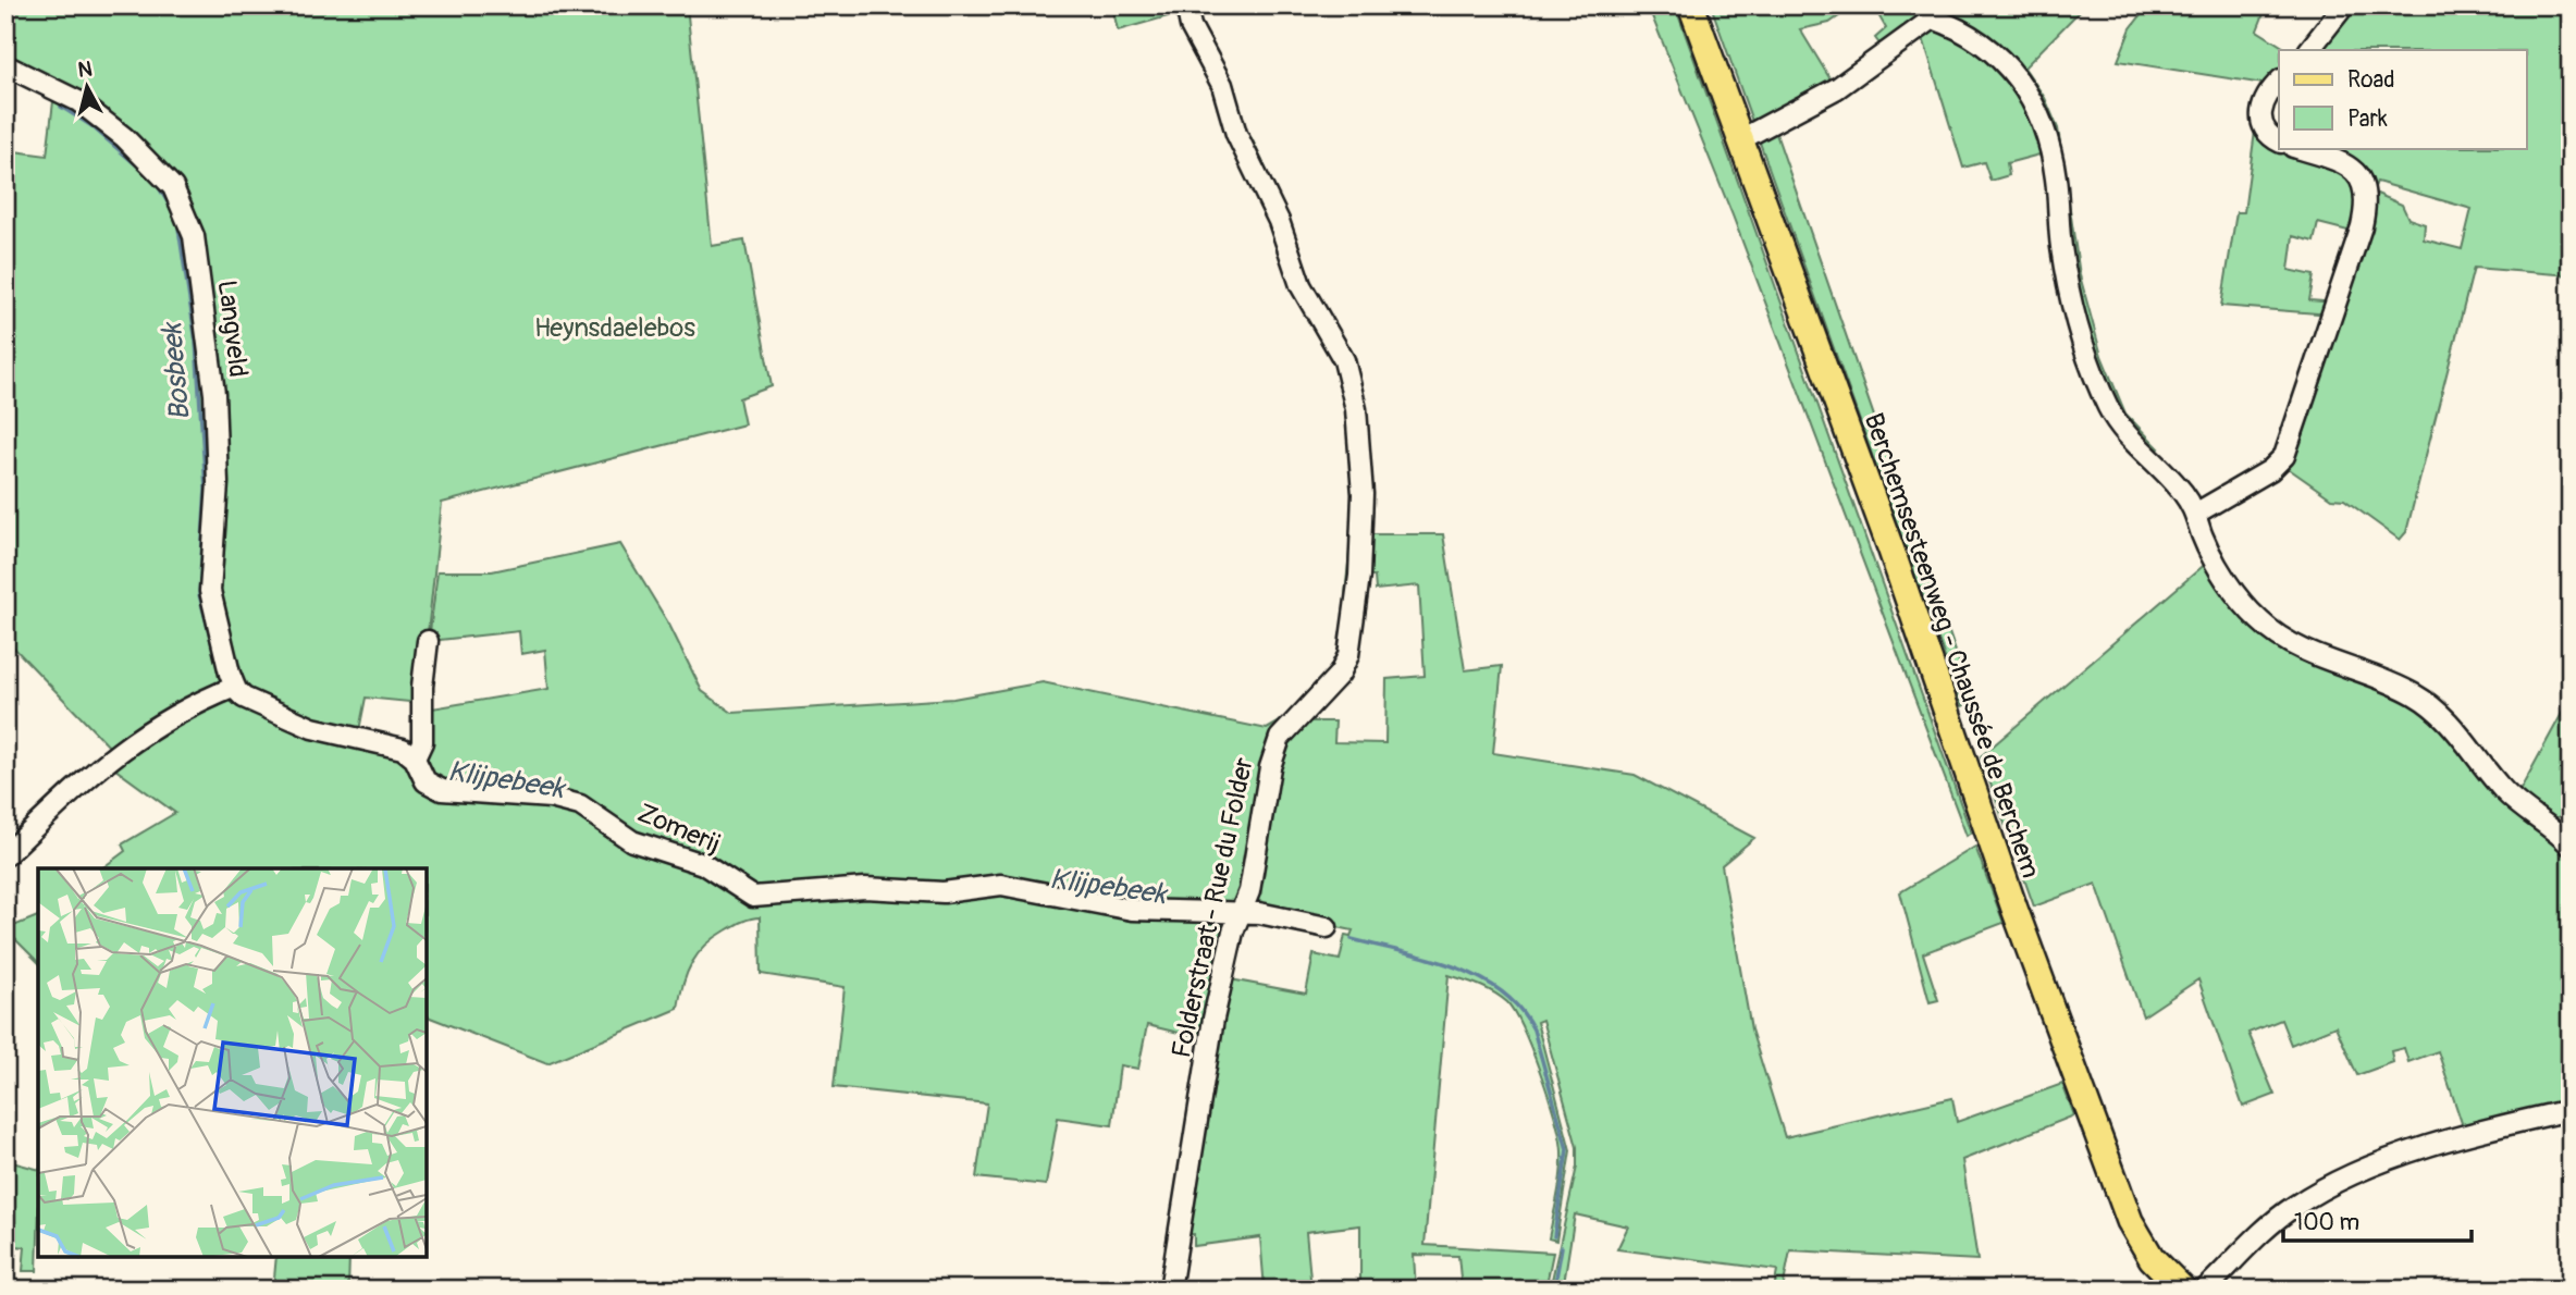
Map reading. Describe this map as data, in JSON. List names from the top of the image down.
{
  "streets": {
    "main road": ["Berchemsesteenweg - Chaussée de Berchem"],
    "street": ["Langveld", "Zomerij", "Folderstraat - Rue du Folder"]
  },
  "crossings": [
    ["Langveld", "Zomerij"],
    ["Zomerij", "Folderstraat - Rue du Folder"]
  ],
  "water": ["Bosbeek", "Klijpebeek"],
  "parks": ["Heynsdaelebos"],
  "legend": ["Road", "Park"],
  "scale_bar": "100 m",
  "north": "top"
}
